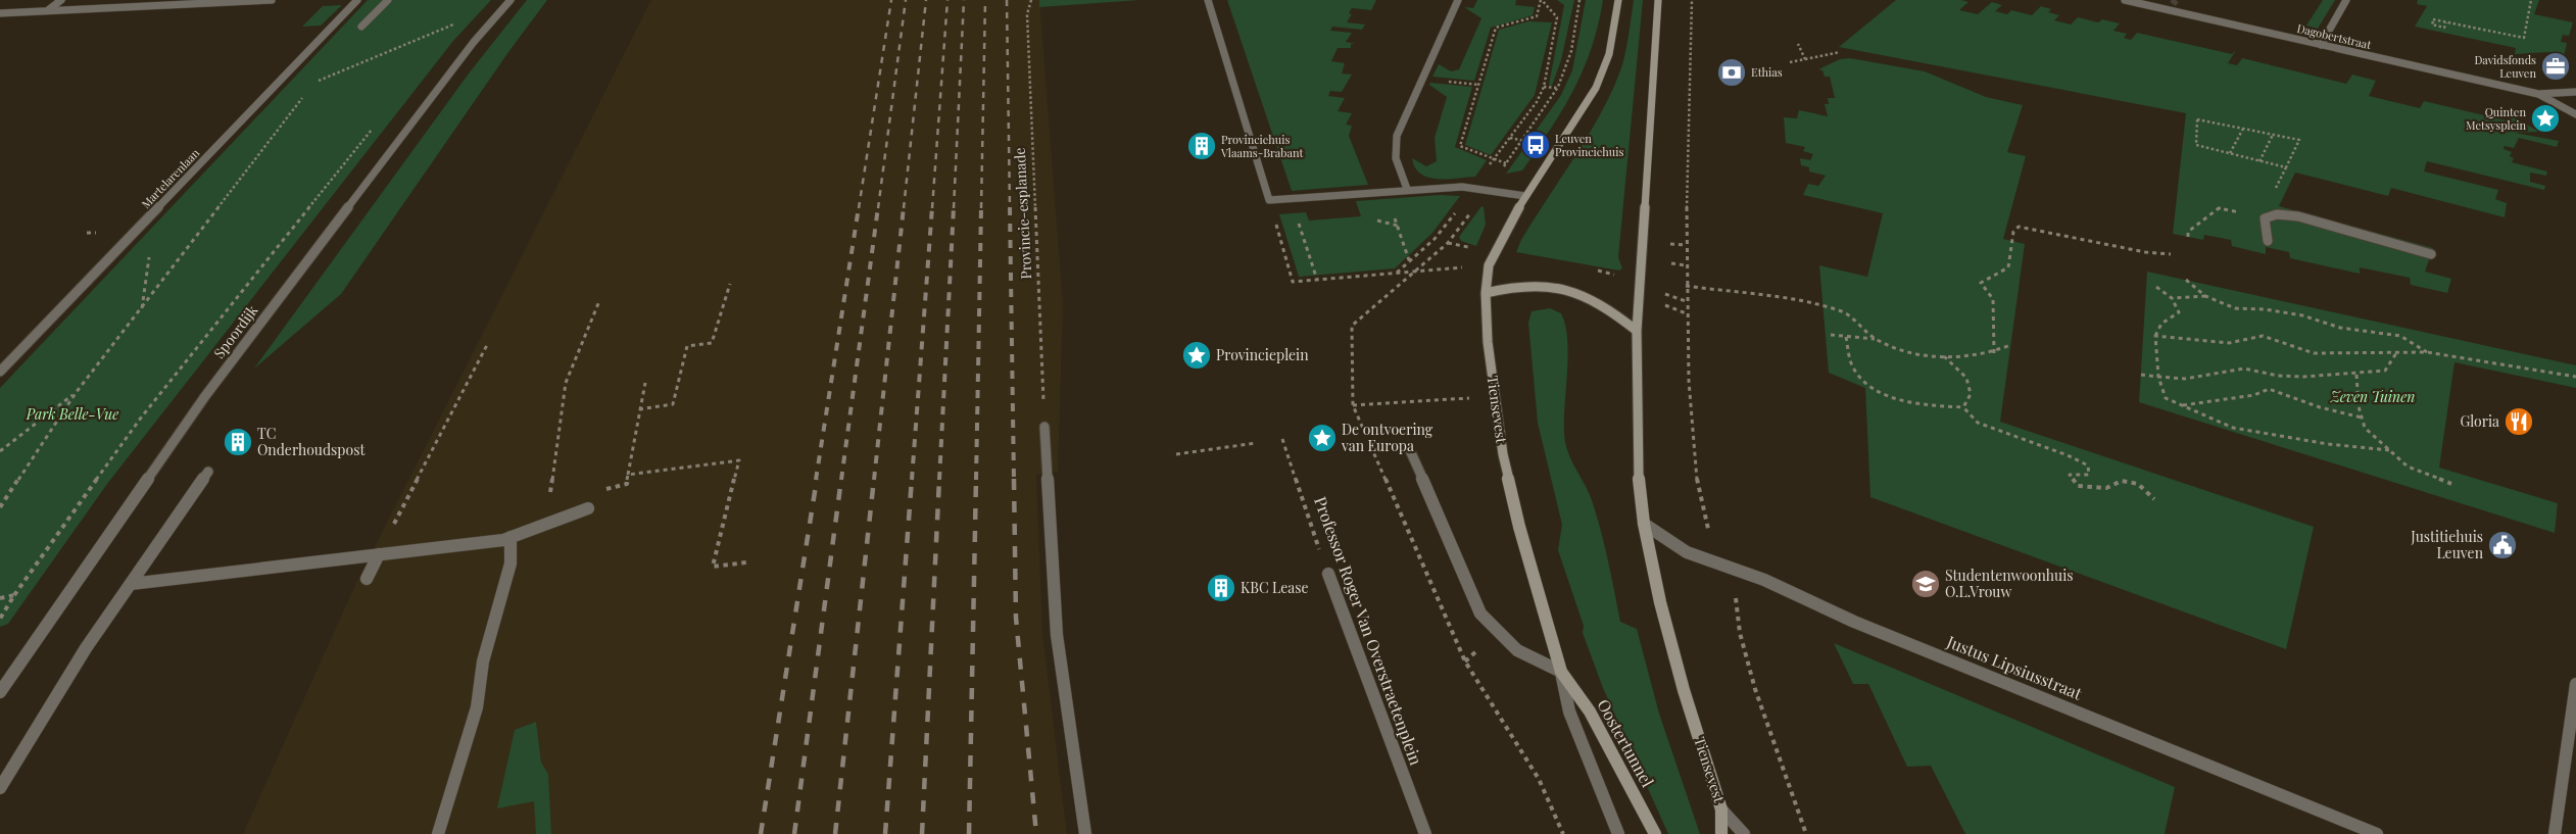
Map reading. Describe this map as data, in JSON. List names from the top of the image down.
{
  "streets": {
    "main road": ["Tiensevest", "Oostertunnel"],
    "street": [
      "Dagobertstraat",
      "Martelarenlaan",
      "Spoordijk",
      "Professor Roger Van Overstraetenplein",
      "Justus Lipsiusstraat"
    ],
    "path": ["Provincie-esplanade"]
  },
  "crossings": [
    ["Tiensevest", "Justus Lipsiusstraat"],
    ["Tiensevest", "Oostertunnel"]
  ],
  "parks": ["Zeven Tuinen", "Park Belle-Vue"],
  "places": {
    "office": ["Davidsfonds Leuven"],
    "bank": ["Ethias"],
    "place": ["Quinten Metsysplein", "Provincieplein", "De ontvoering van Europa"],
    "bus stop": ["Leuven Provinciehuis"],
    "building": ["Provinciehuis Vlaams-Brabant", "TC Onderhoudspost", "KBC Lease"],
    "restaurant": ["Gloria"],
    "public building": ["Justitiehuis Leuven"],
    "school or university": ["Studentenwoonhuis O.L.Vrouw"]
  }
}
